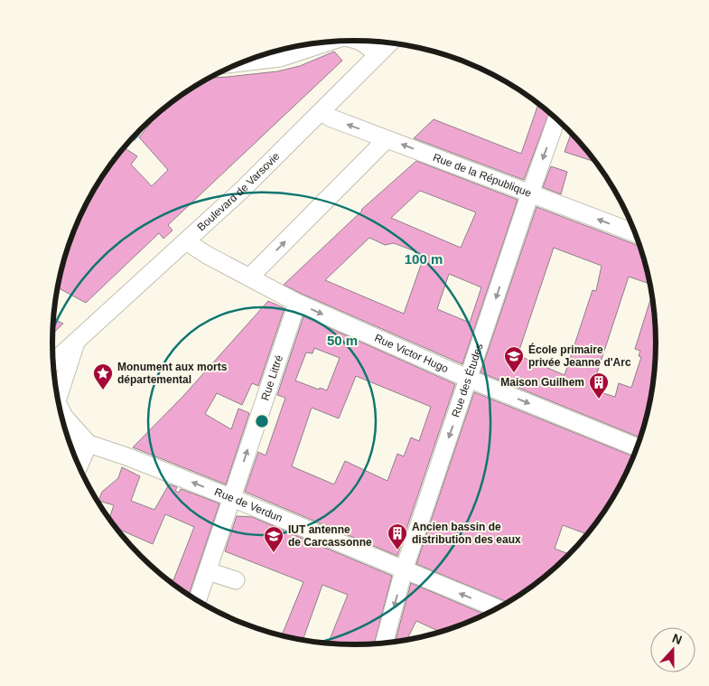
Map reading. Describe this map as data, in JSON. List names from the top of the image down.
{
  "streets": {
    "street": [
      "Rue de la République",
      "Boulevard de Varsovie",
      "Rue Victor Hugo",
      "Rue Littré",
      "Rue des Études",
      "Rue de Verdun"
    ]
  },
  "crossings": [
    ["Rue de la République", "Boulevard de Varsovie"],
    ["Rue de la République", "Rue des Études"],
    ["Boulevard de Varsovie", "Rue Victor Hugo"],
    ["Rue Victor Hugo", "Rue Littré"],
    ["Rue Victor Hugo", "Rue des Études"],
    ["Rue Littré", "Rue de Verdun"],
    ["Rue des Études", "Rue de Verdun"]
  ],
  "one_way": [
    "Rue de la République",
    "Rue Victor Hugo",
    "Rue Littré",
    "Rue des Études",
    "Rue de Verdun"
  ],
  "places": {
    "school or university": ["École primaire privée Jeanne d'Arc", "IUT antenne de Carcassonne"],
    "place": ["Monument aux morts départemental"],
    "building": ["Maison Guilhem", "Ancien bassin de distribution des eaux"]
  },
  "north": "top",
  "rings": ["100 m", "50 m"]
}
